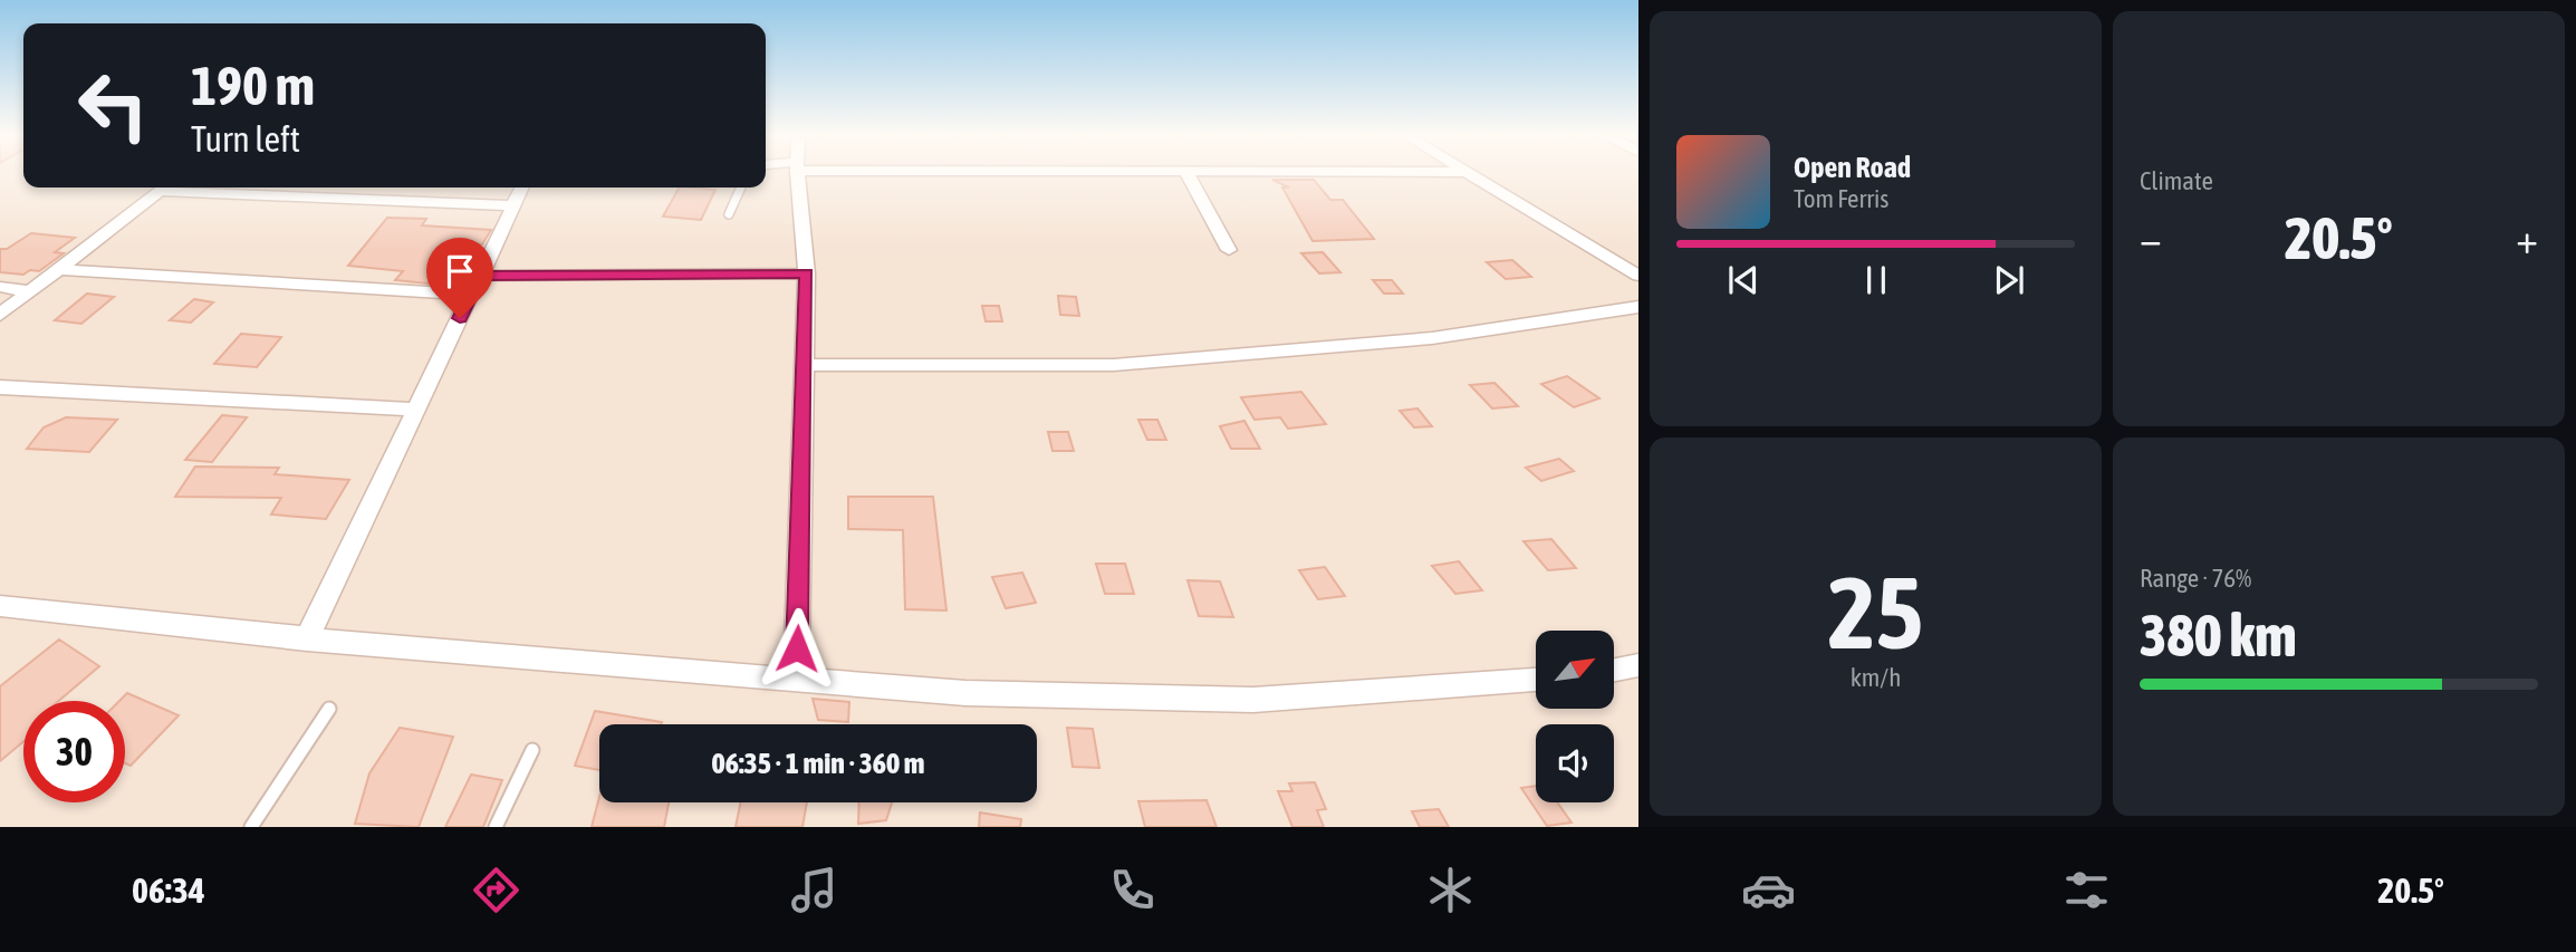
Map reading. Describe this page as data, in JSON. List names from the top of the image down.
{
  "north": "top right",
  "page": {
    "tile": [
      "Climate",
      ["25", "km/h"],
      ["Range · 76%", "380 km"]
    ],
    "turn": ["190 m", "Turn left"],
    "song": ["Open Road", "Tom Ferris"],
    "heat": ["−", "20.5°", "+"],
    "limit": "30",
    "trip": "06:35 · 1 min · 360 m",
    "tabs": ["06:34", "20.5°"]
  }
}
